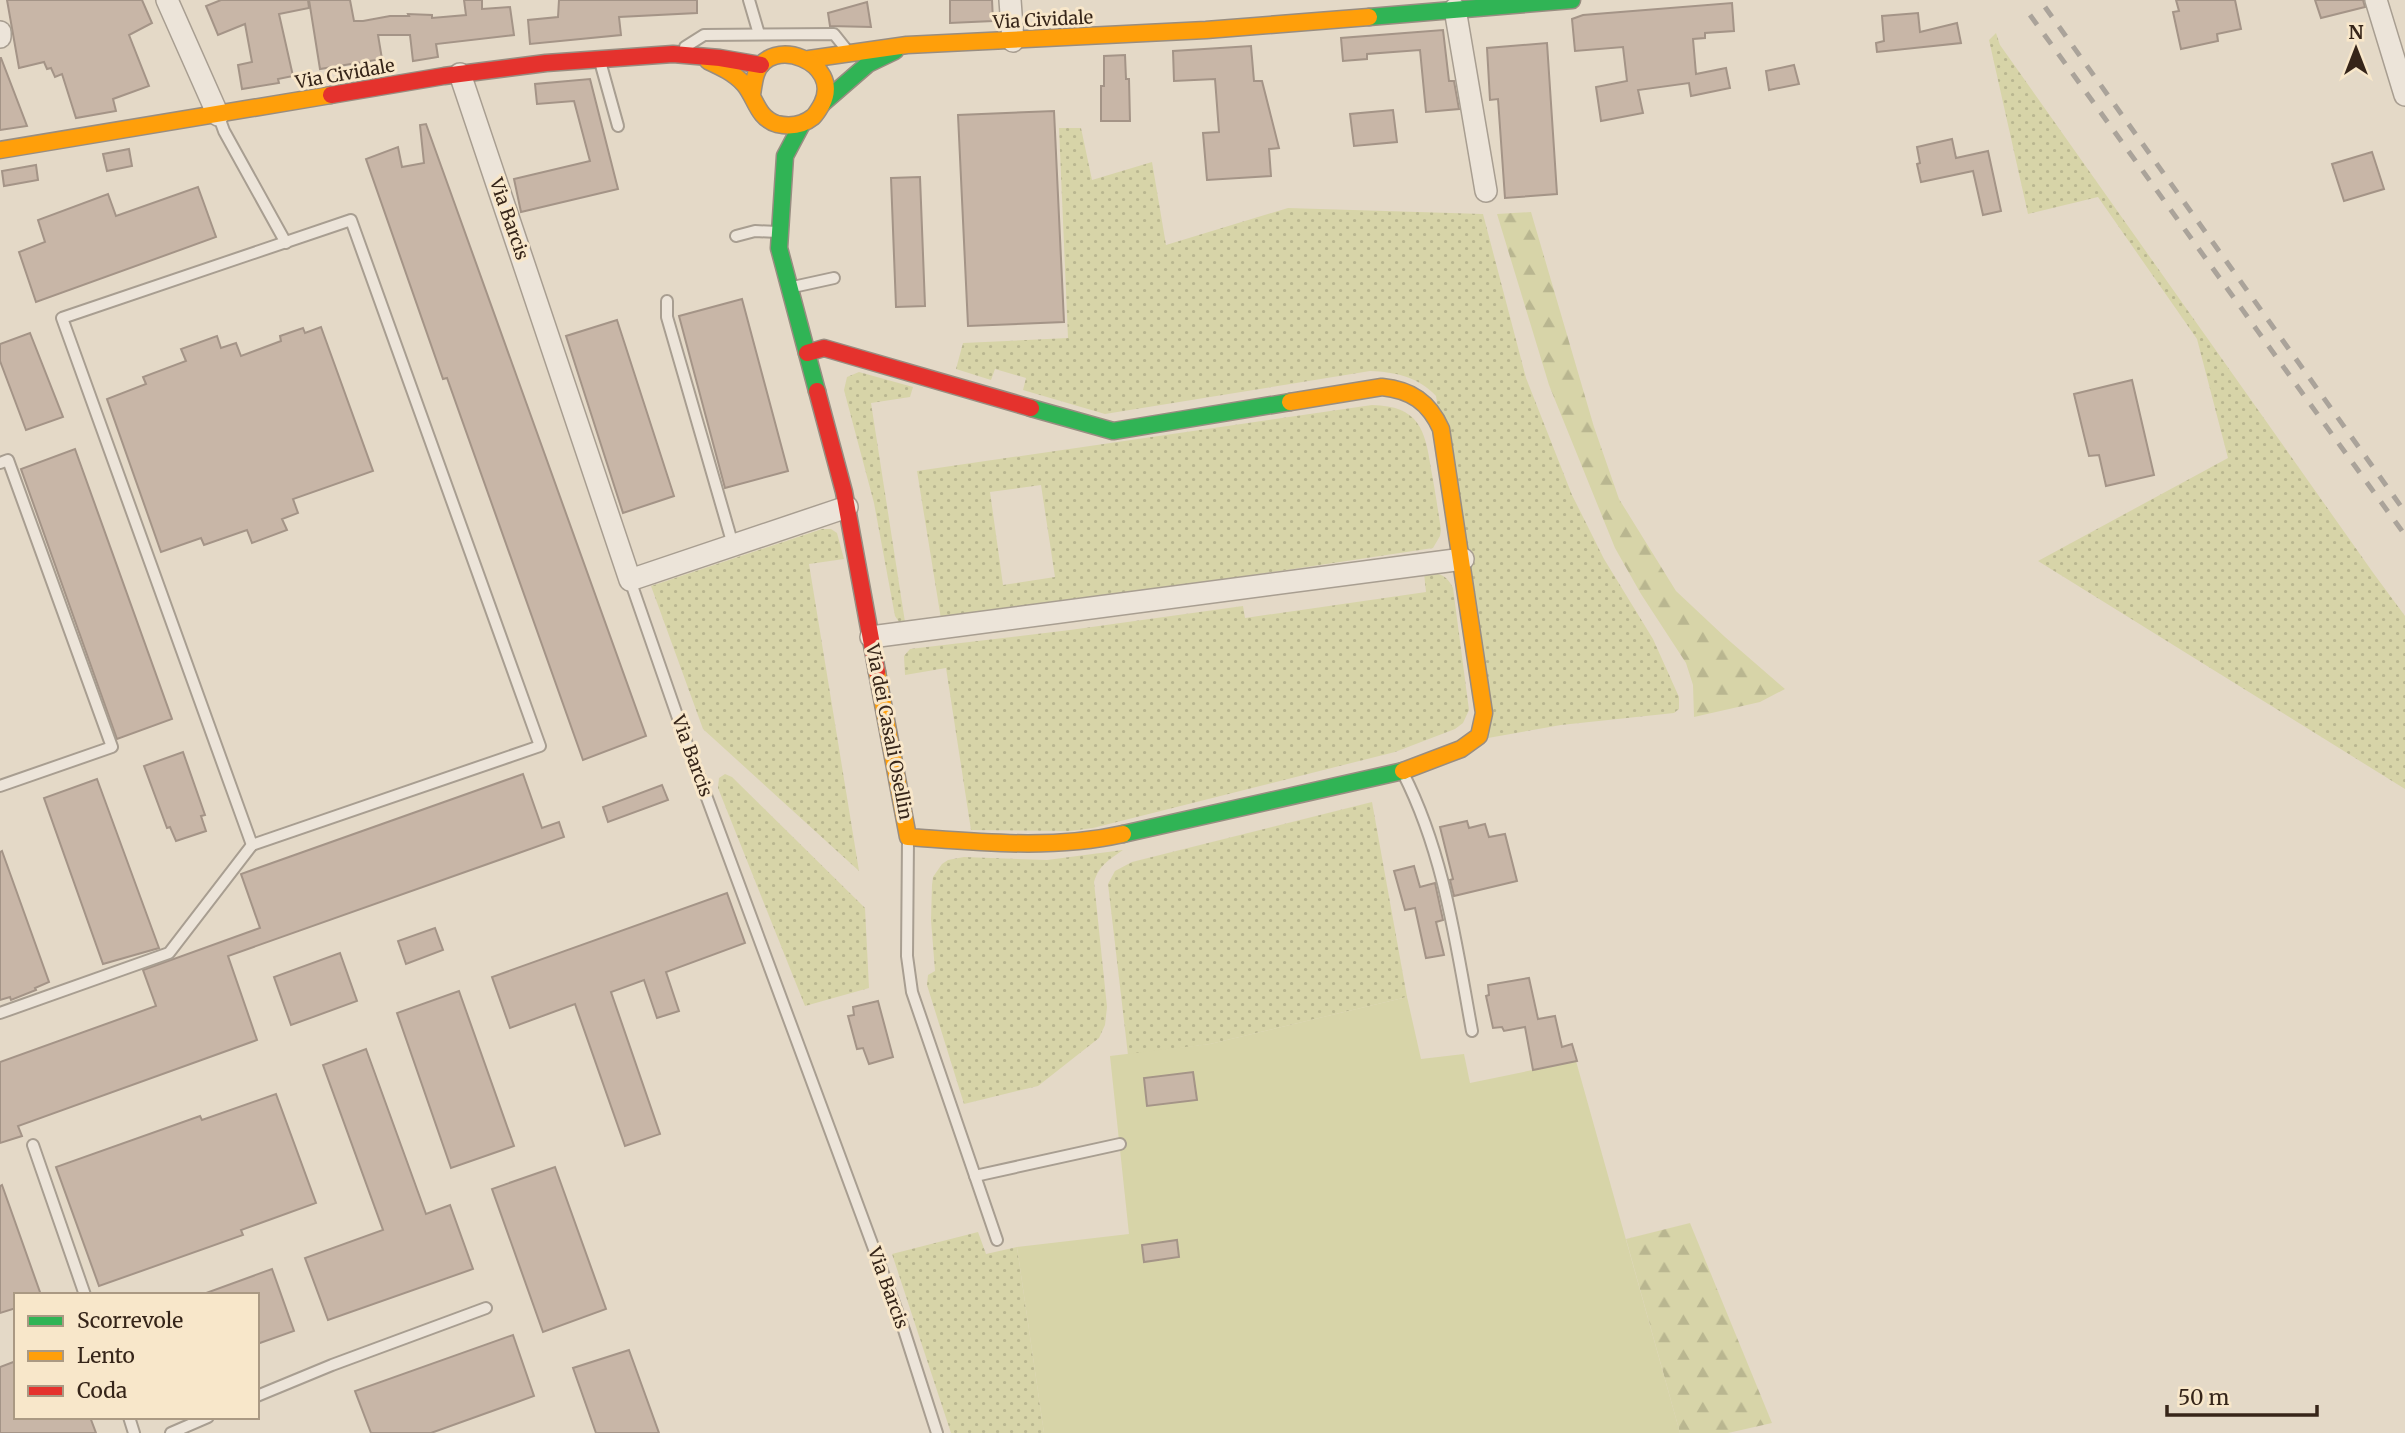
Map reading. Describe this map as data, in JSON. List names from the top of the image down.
{
  "streets": {
    "street": ["Via Cividale", "Via Barcis", "Via dei Casali Osellin"]
  },
  "crossings": [
    ["Via Cividale", "Via Barcis"],
    ["Via Cividale", "Via dei Casali Osellin"]
  ],
  "legend": ["Scorrevole", "Lento", "Coda"],
  "scale_bar": "50 m",
  "north": "top"
}
